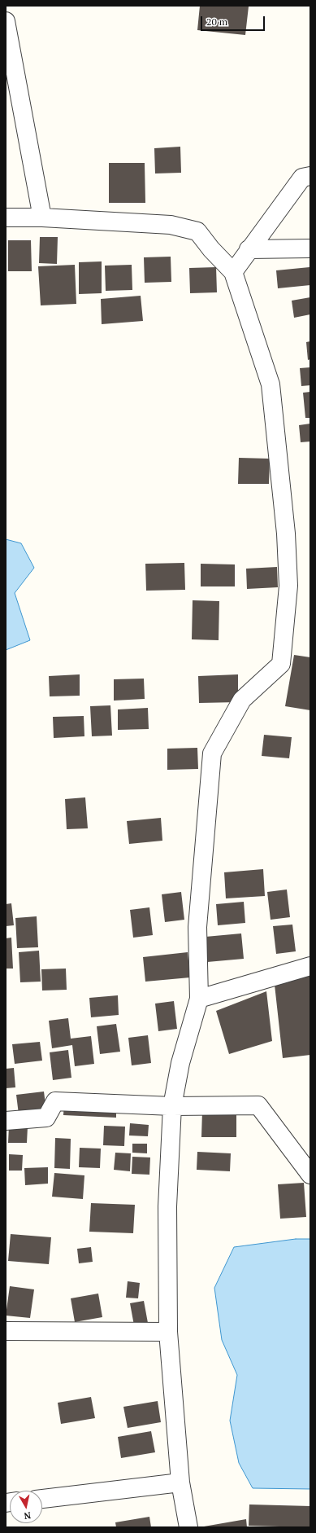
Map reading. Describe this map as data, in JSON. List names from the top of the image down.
{
  "scale_bar": "20 m",
  "north": "bottom"
}
